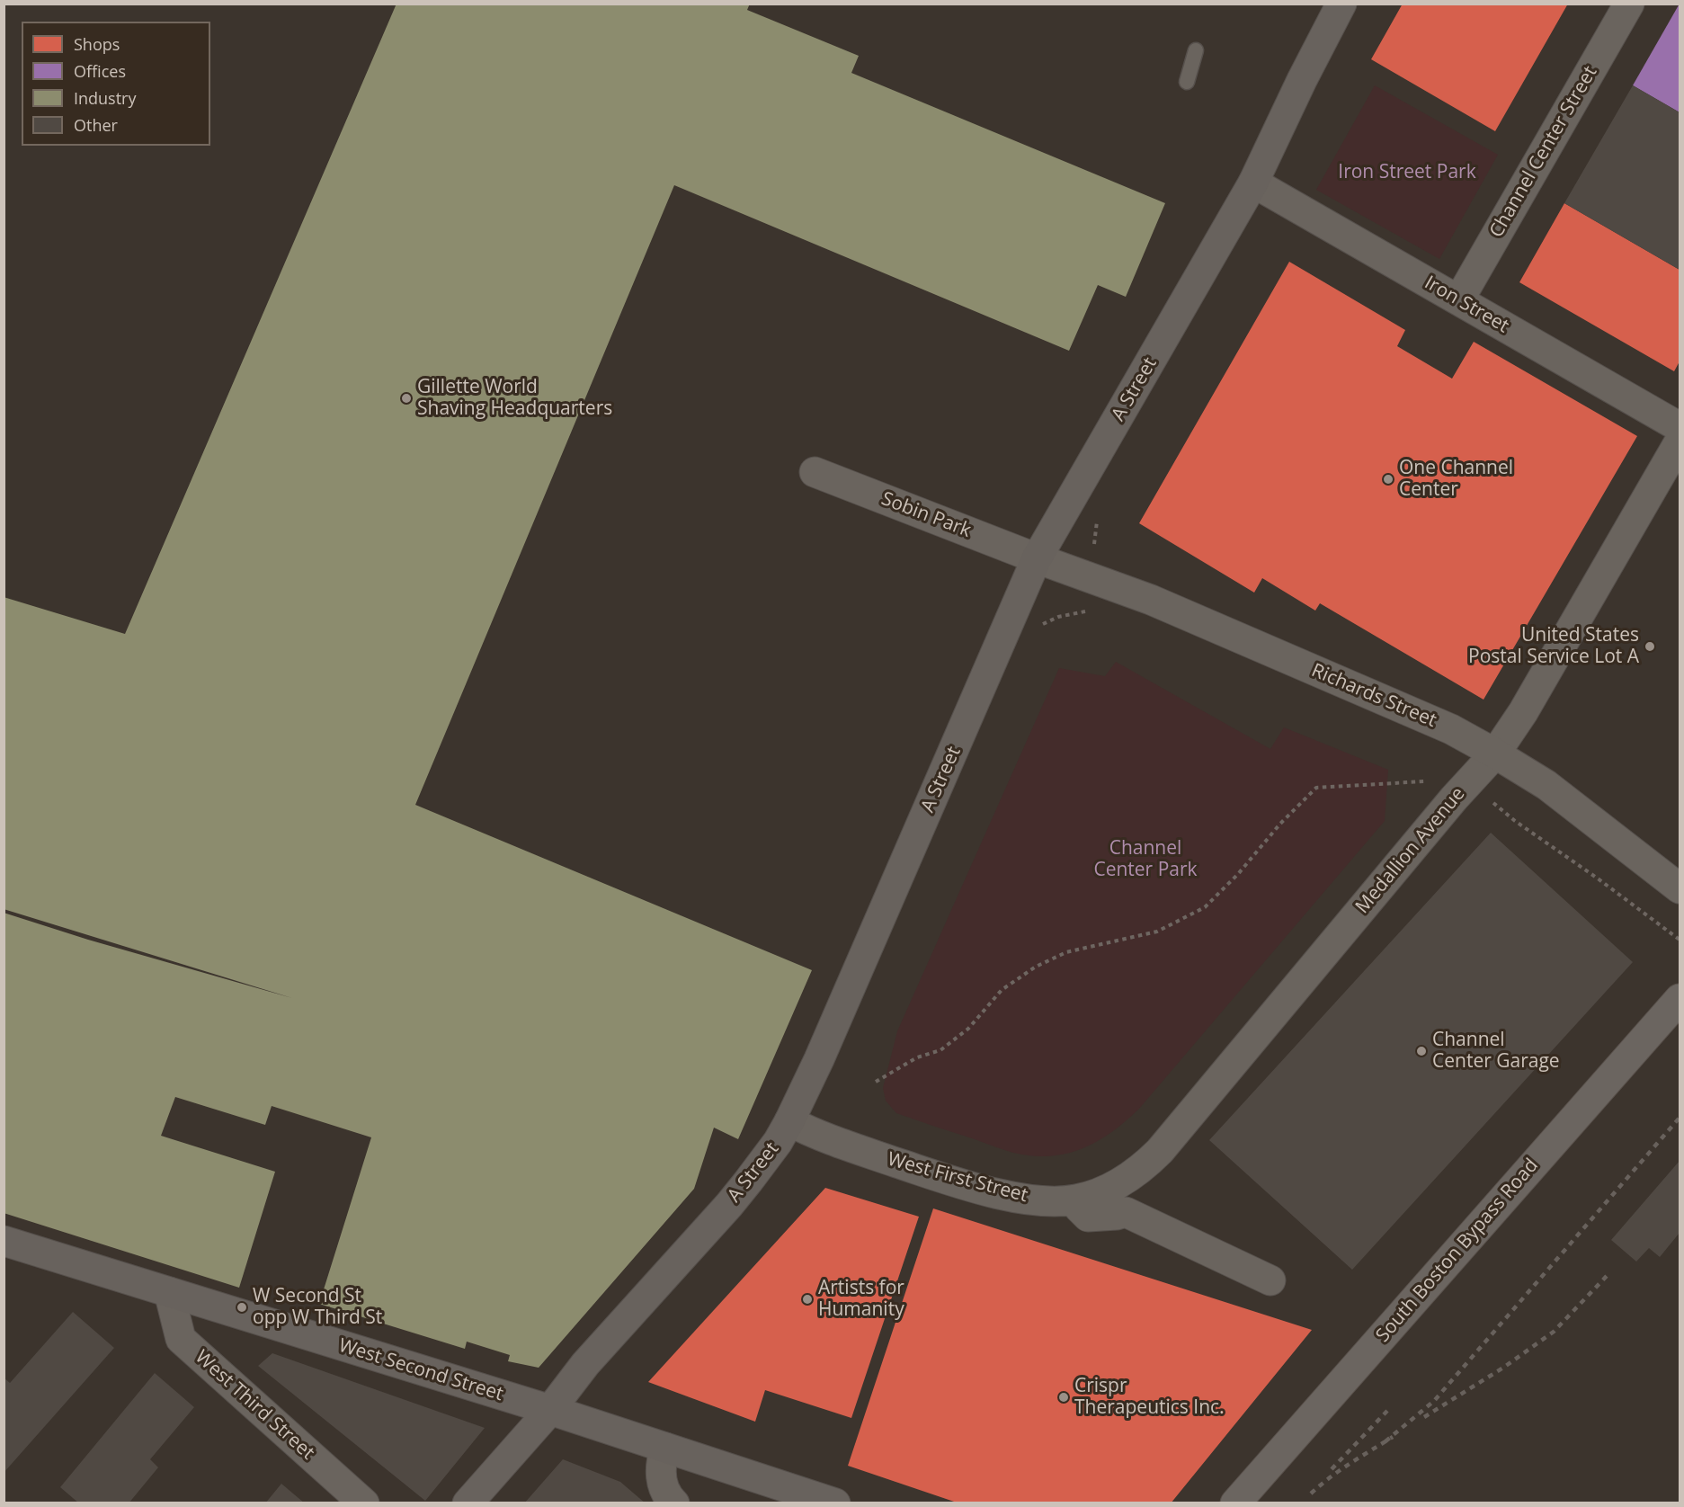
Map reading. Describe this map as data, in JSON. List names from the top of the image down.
{
  "streets": {
    "main road": ["A Street", "South Boston Bypass Road", "West Second Street"],
    "street": [
      "Channel Center Street",
      "Iron Street",
      "Sobin Park",
      "Richards Street",
      "Medallion Avenue",
      "West First Street",
      "West Third Street"
    ]
  },
  "crossings": [
    ["Channel Center Street", "Iron Street"],
    ["Iron Street", "A Street"],
    ["A Street", "Sobin Park"],
    ["A Street", "Richards Street"],
    ["A Street", "West First Street"],
    ["A Street", "West Second Street"],
    ["Sobin Park", "Richards Street"],
    ["Richards Street", "Medallion Avenue"],
    ["Medallion Avenue", "West First Street"],
    ["West Second Street", "West Third Street"]
  ],
  "parks": ["Iron Street Park", "Channel Center Park"],
  "places": [
    "Gillette World Shaving Headquarters",
    "One Channel Center",
    "United States Postal Service Lot A",
    "Channel Center Garage",
    "Artists for Humanity",
    "W Second St opp W Third St",
    "Crispr Therapeutics Inc."
  ],
  "legend": [
    "Shops",
    "Offices",
    "Industry",
    "Other"
  ]
}
